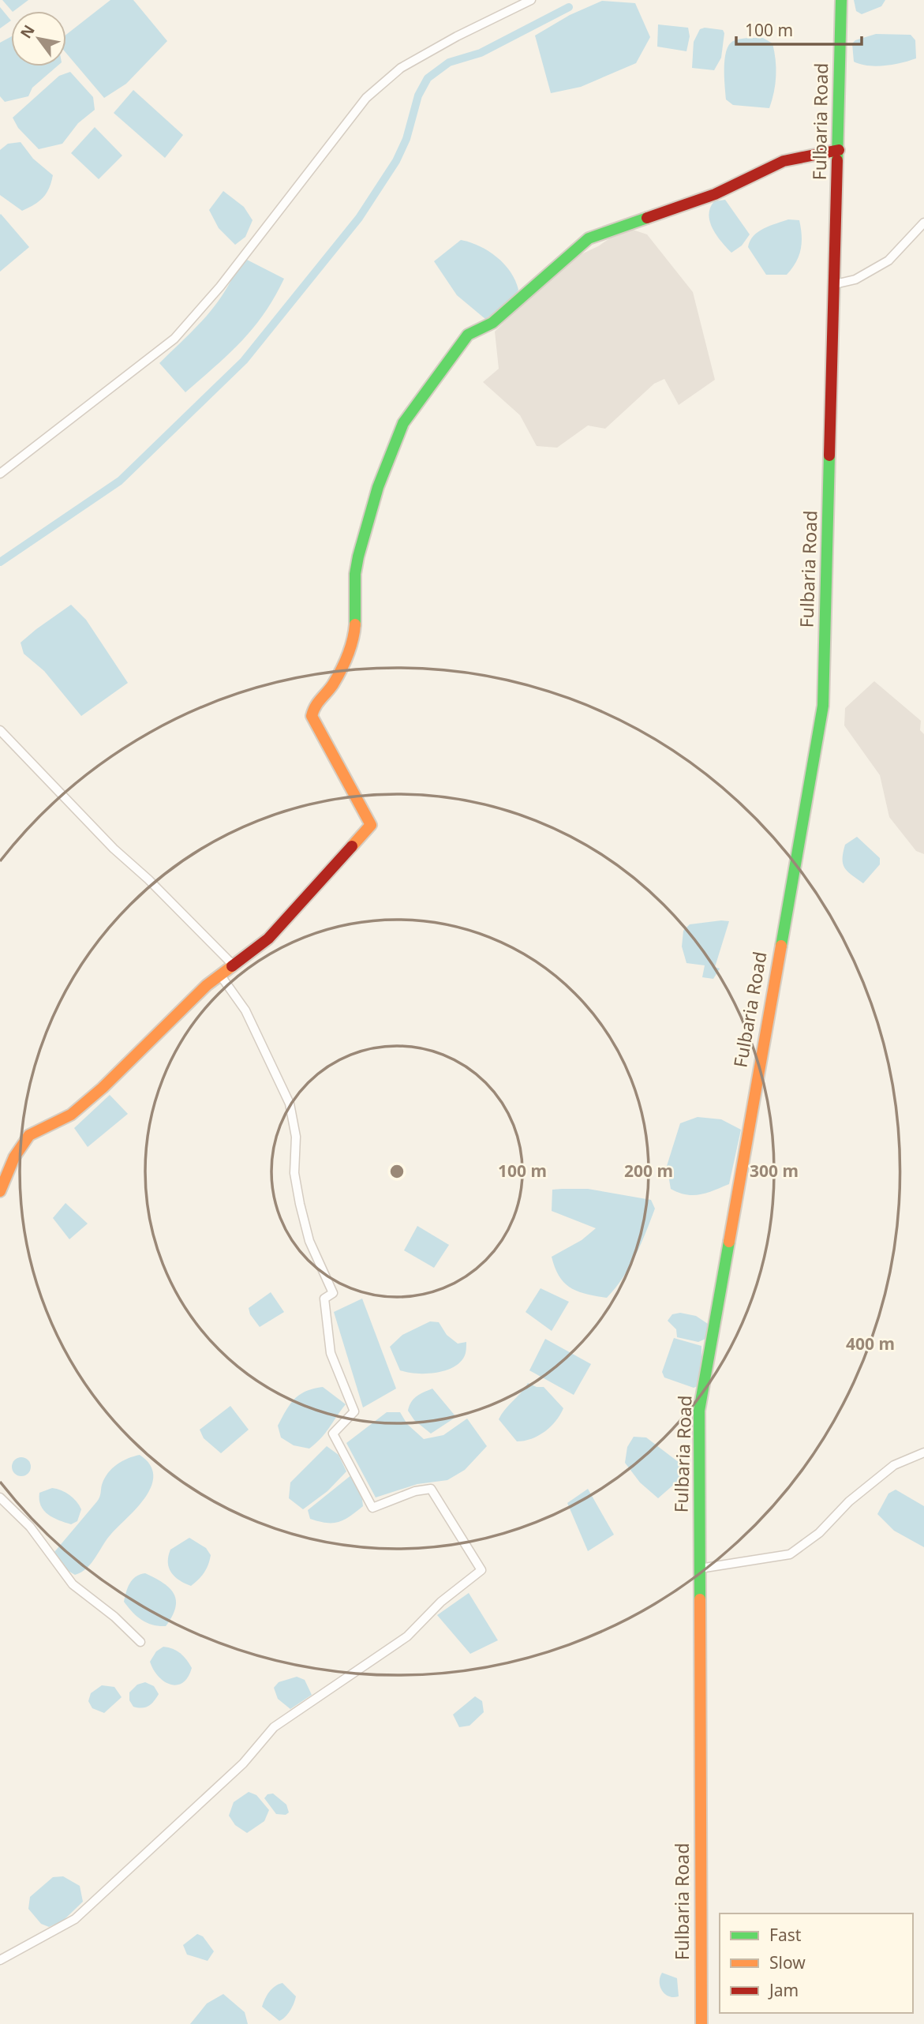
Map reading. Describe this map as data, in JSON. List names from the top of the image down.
{
  "streets": {
    "main road": ["Fulbaria Road"]
  },
  "legend": ["Fast", "Slow", "Jam"],
  "scale_bar": "100 m",
  "north": "top left",
  "rings": [
    "100 m",
    "200 m",
    "300 m",
    "400 m"
  ]
}
